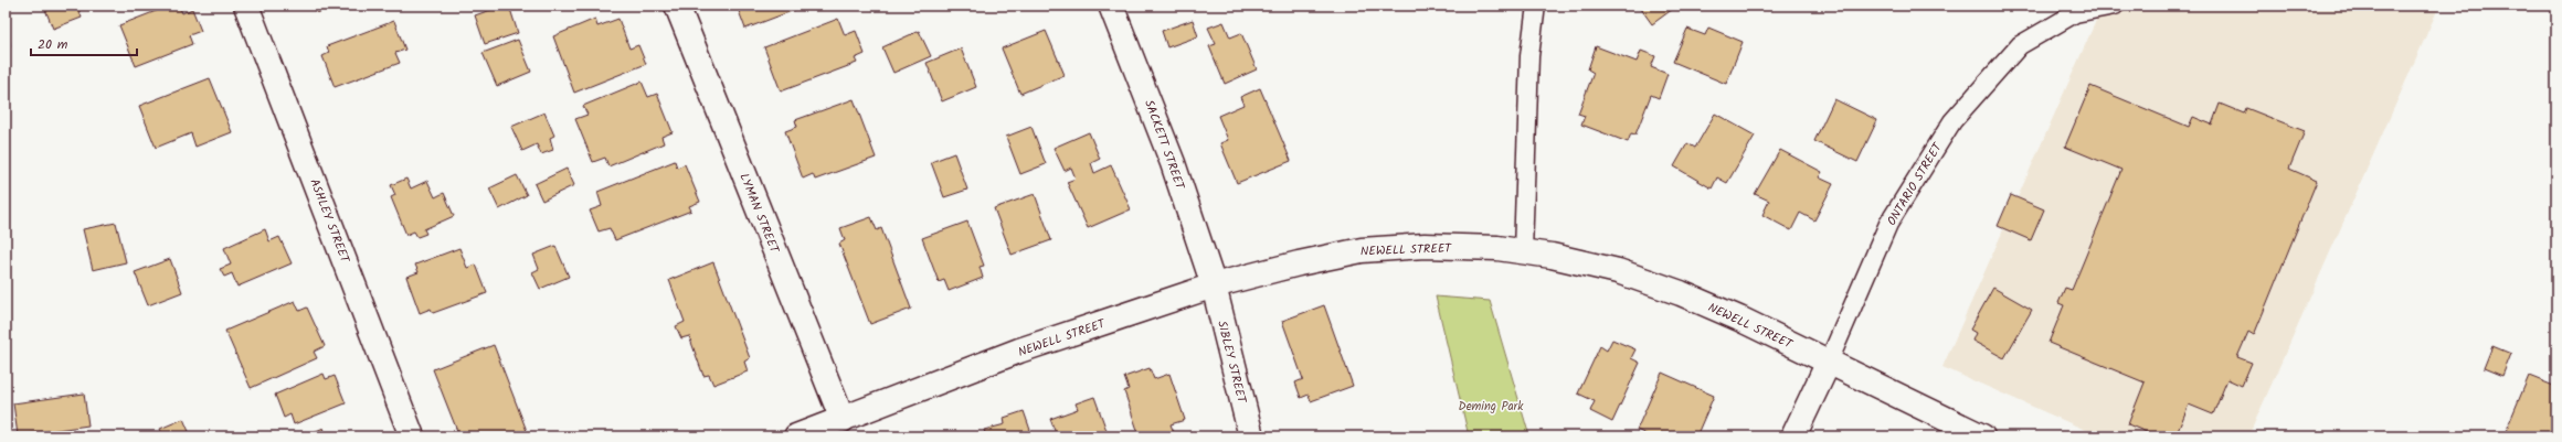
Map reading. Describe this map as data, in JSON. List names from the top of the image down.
{
  "streets": {
    "street": [
      "SACKETT STREET",
      "ONTARIO STREET",
      "LYMAN STREET",
      "ASHLEY STREET",
      "NEWELL STREET",
      "SIBLEY STREET"
    ]
  },
  "crossings": [
    ["SACKETT STREET", "NEWELL STREET"],
    ["SACKETT STREET", "SIBLEY STREET"],
    ["ONTARIO STREET", "NEWELL STREET"],
    ["LYMAN STREET", "NEWELL STREET"],
    ["NEWELL STREET", "SIBLEY STREET"]
  ],
  "parks": ["Deming Park"],
  "scale_bar": "20 m"
}
